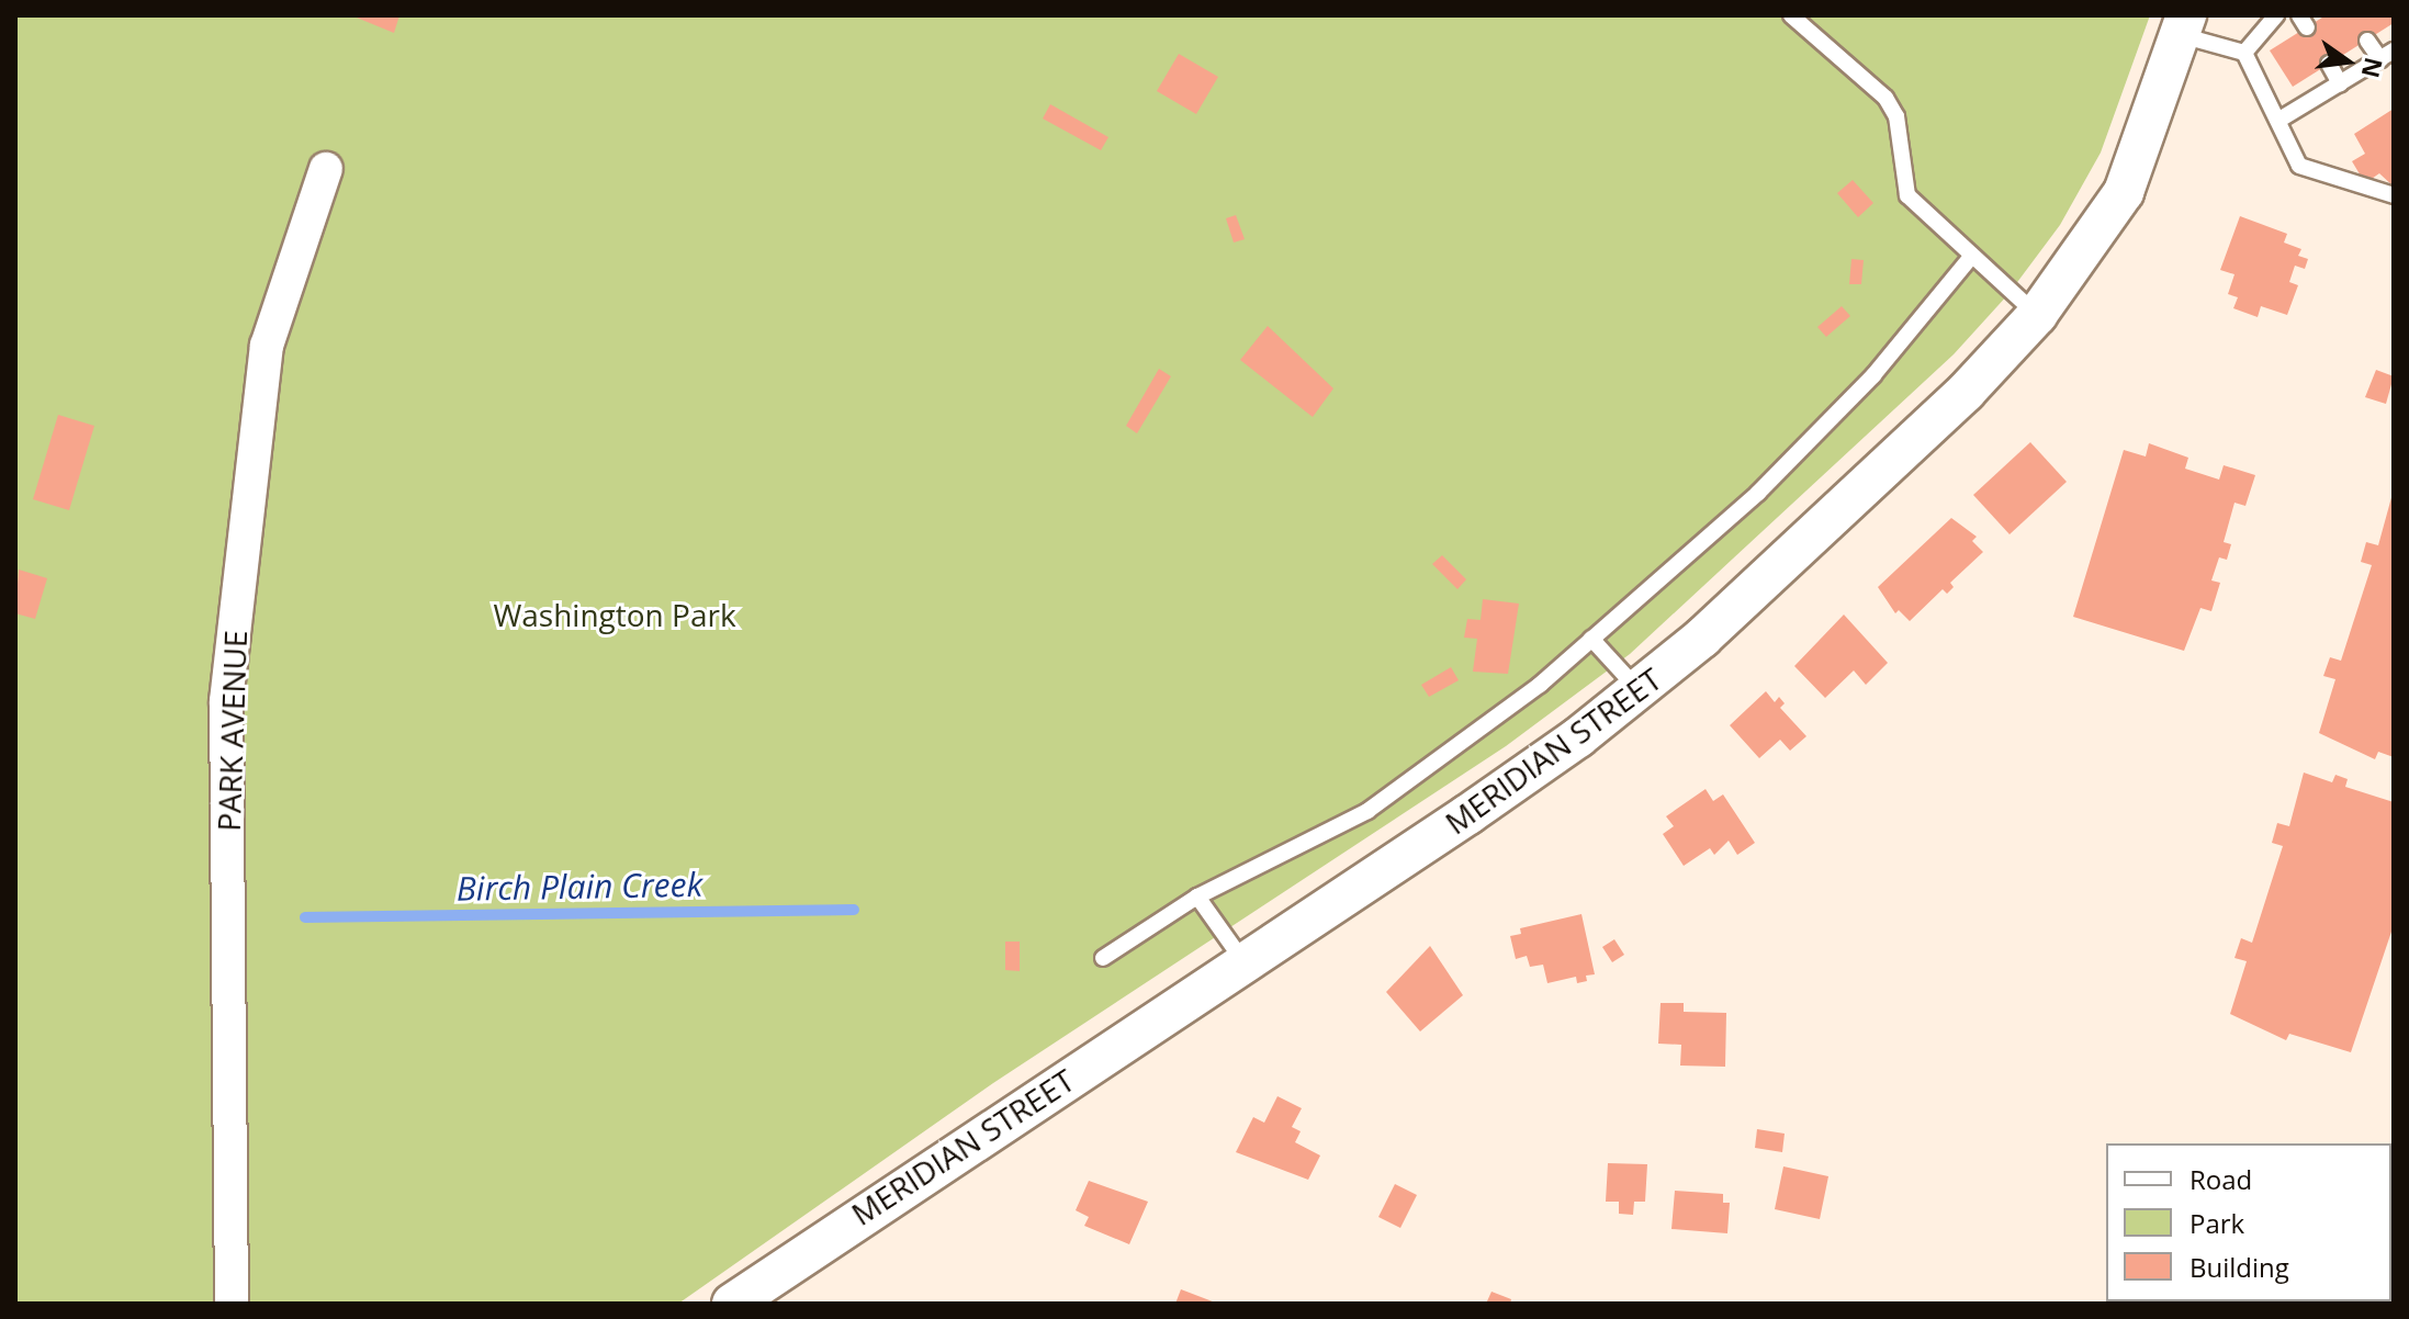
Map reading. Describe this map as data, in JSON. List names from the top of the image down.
{
  "streets": {
    "street": ["PARK AVENUE", "MERIDIAN STREET"]
  },
  "water": ["Birch Plain Creek"],
  "parks": ["Washington Park"],
  "legend": ["Road", "Park", "Building"],
  "north": "right"
}
